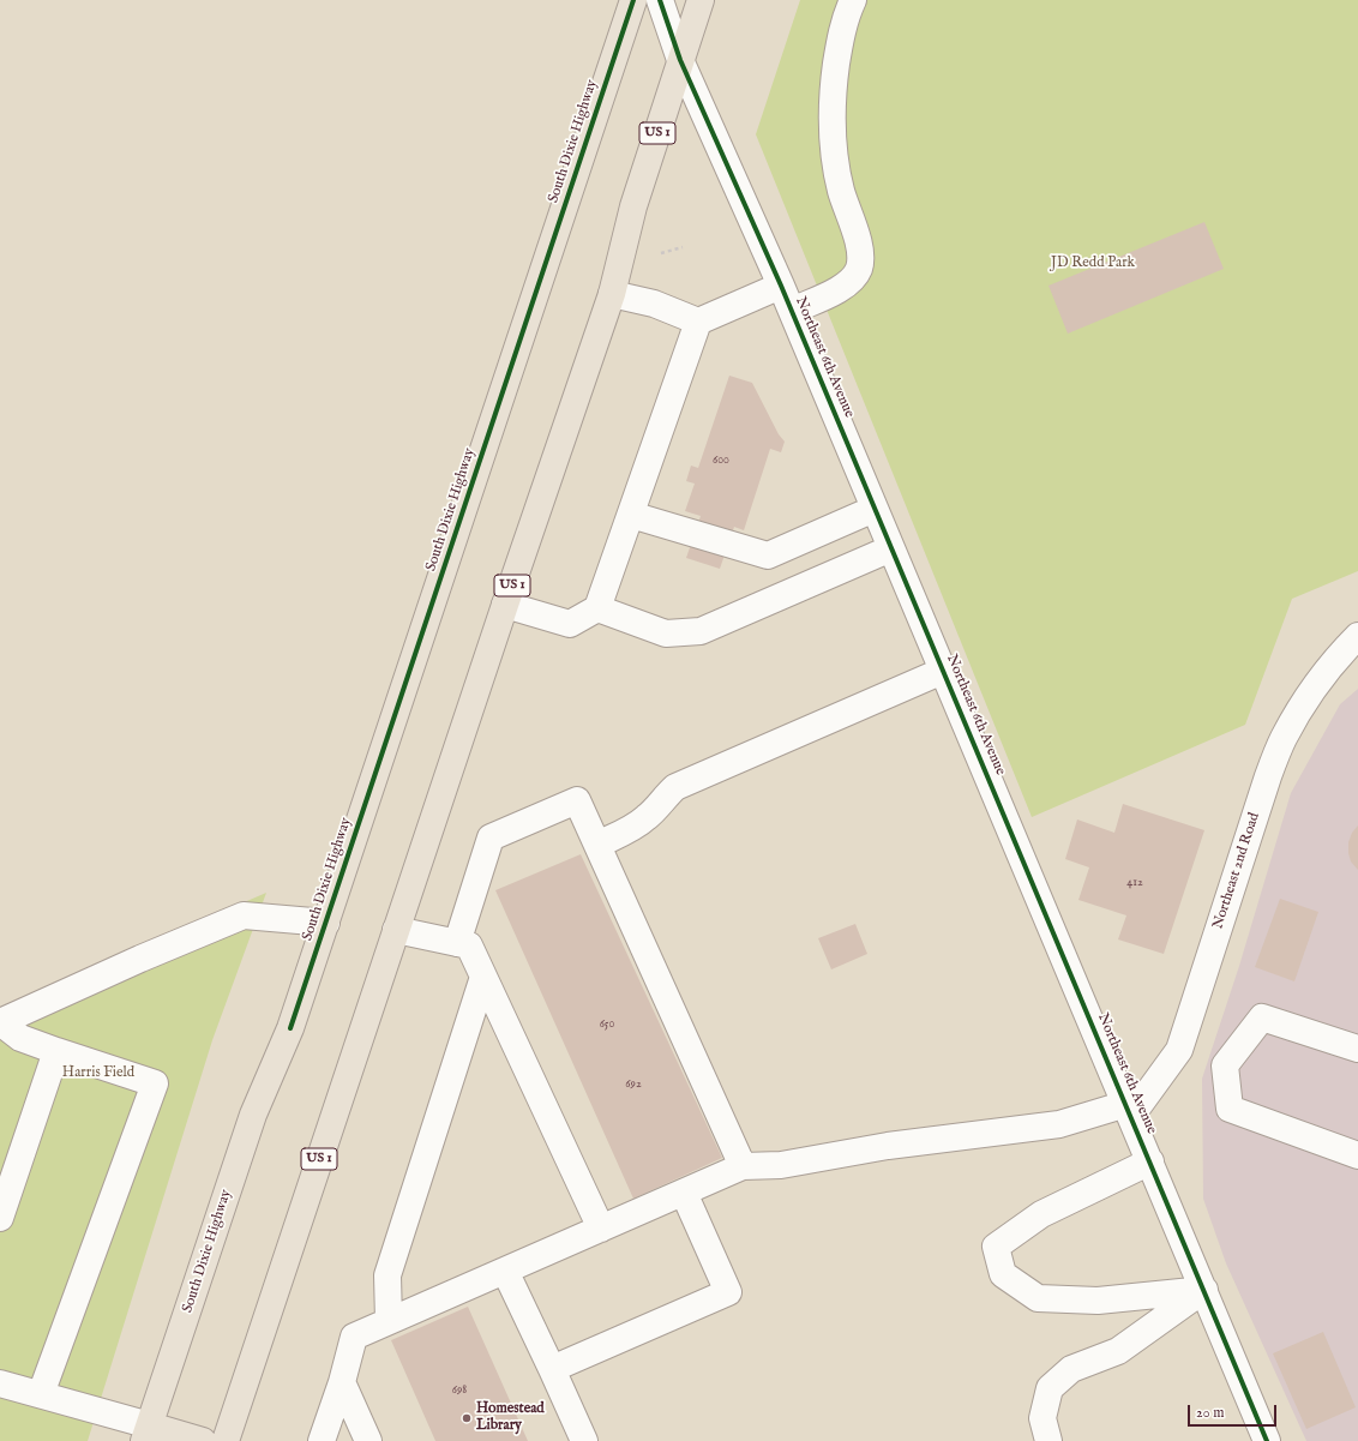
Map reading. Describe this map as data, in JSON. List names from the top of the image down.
{
  "streets": {
    "highway": ["US 1", "South Dixie Highway"],
    "street": ["Northeast 6th Avenue", "Northeast 2nd Road"]
  },
  "crossings": [
    ["US 1", "Northeast 6th Avenue"],
    ["Northeast 6th Avenue", "Northeast 2nd Road"]
  ],
  "parks": ["JD Redd Park", "Harris Field"],
  "places": ["Homestead Library"],
  "house_numbers": [
    "600",
    "412",
    "650",
    "692",
    "698"
  ],
  "scale_bar": "20 m"
}
